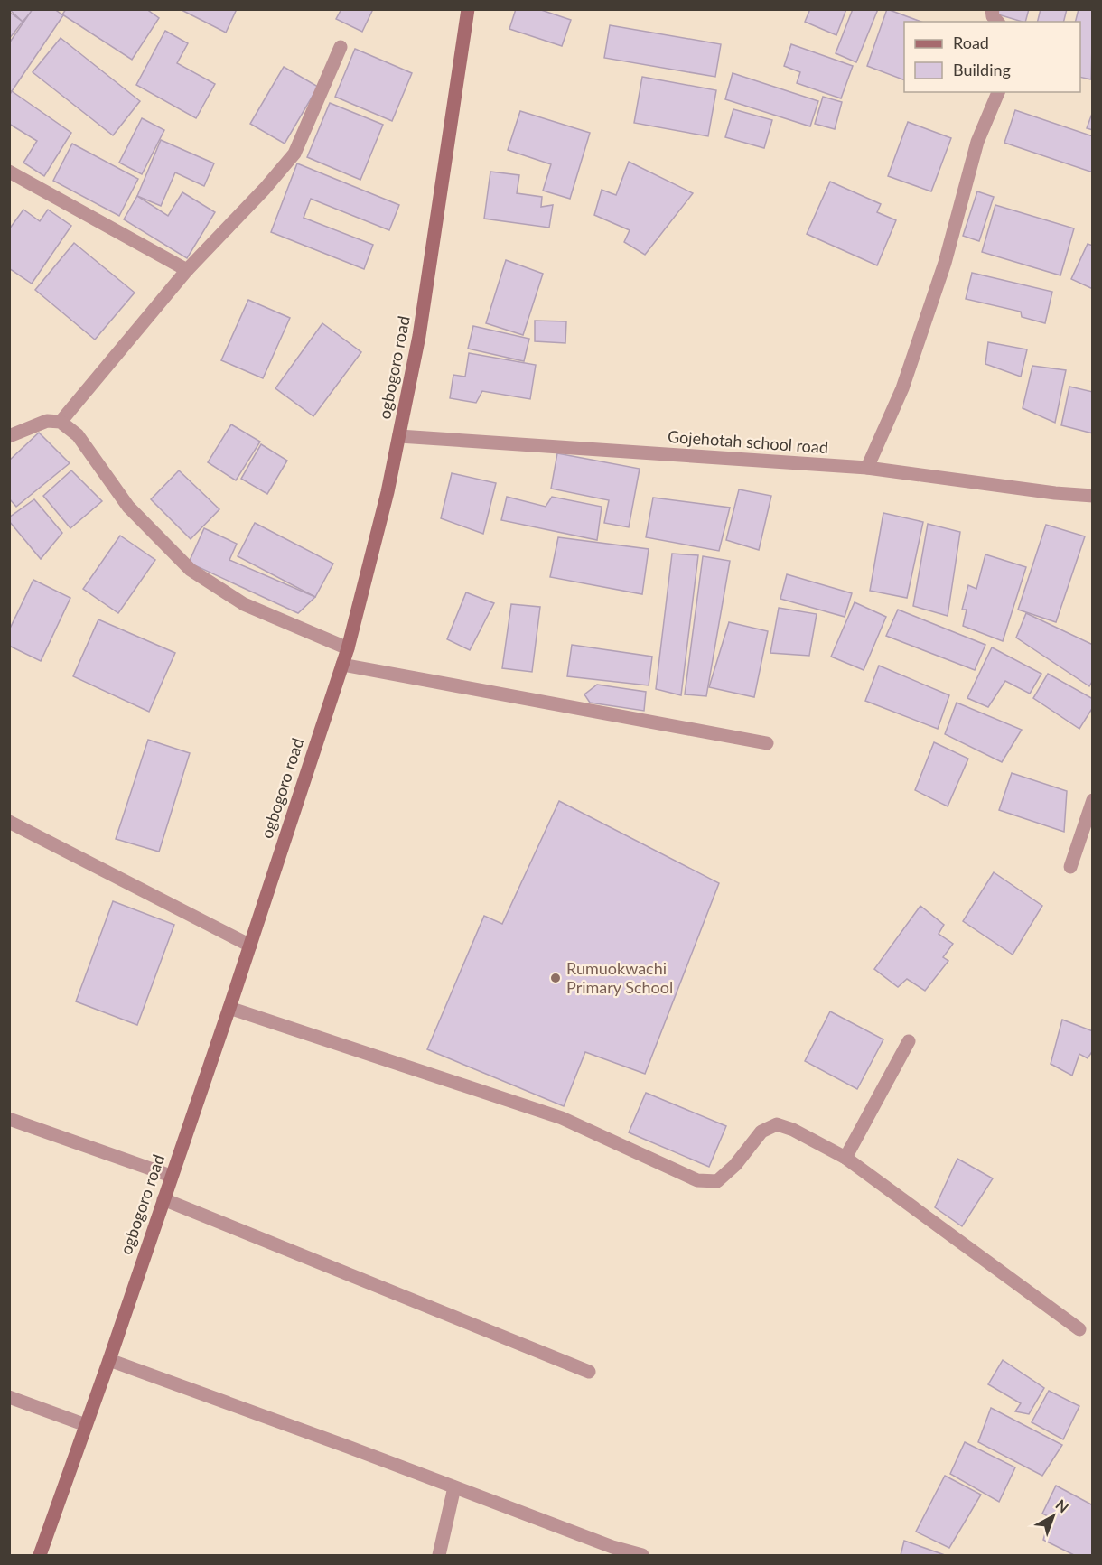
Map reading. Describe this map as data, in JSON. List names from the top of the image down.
{
  "streets": {
    "street": ["ogbogoro road", "Gojehotah school road"]
  },
  "crossings": [
    ["ogbogoro road", "Gojehotah school road"]
  ],
  "places": ["Rumuokwachi Primary School"],
  "legend": ["Road", "Building"],
  "north": "top right"
}
